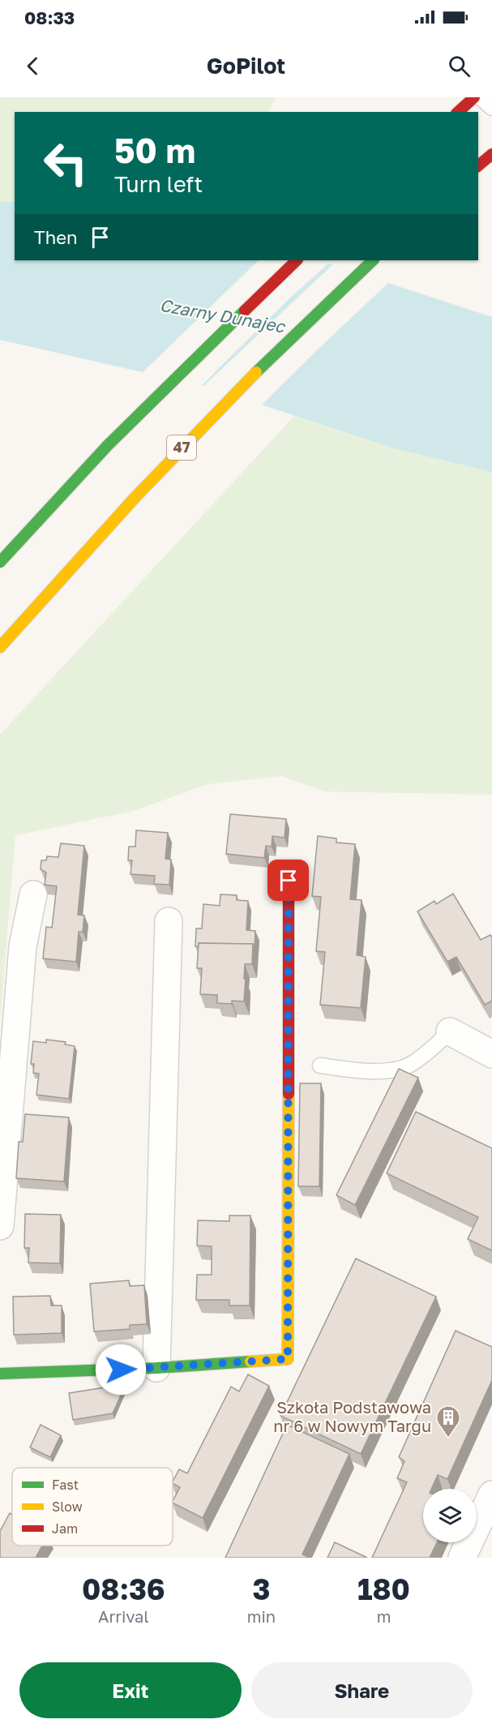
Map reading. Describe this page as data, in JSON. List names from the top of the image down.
{
  "streets": {
    "main road": ["47"]
  },
  "water": ["Czarny Dunajec"],
  "places": {
    "building": ["Szkoła Podstawowa nr 6 w Nowym Targu"]
  },
  "legend": ["Fast", "Slow", "Jam"],
  "page": {
    "status": "08:33",
    "header": "GoPilot",
    "turn": ["50 m", "Turn left"],
    "then": "Then",
    "eta": [
      "08:36",
      "Arrival",
      "3",
      "min",
      "180",
      "m"
    ],
    "buttons": ["Exit", "Share"]
  }
}
